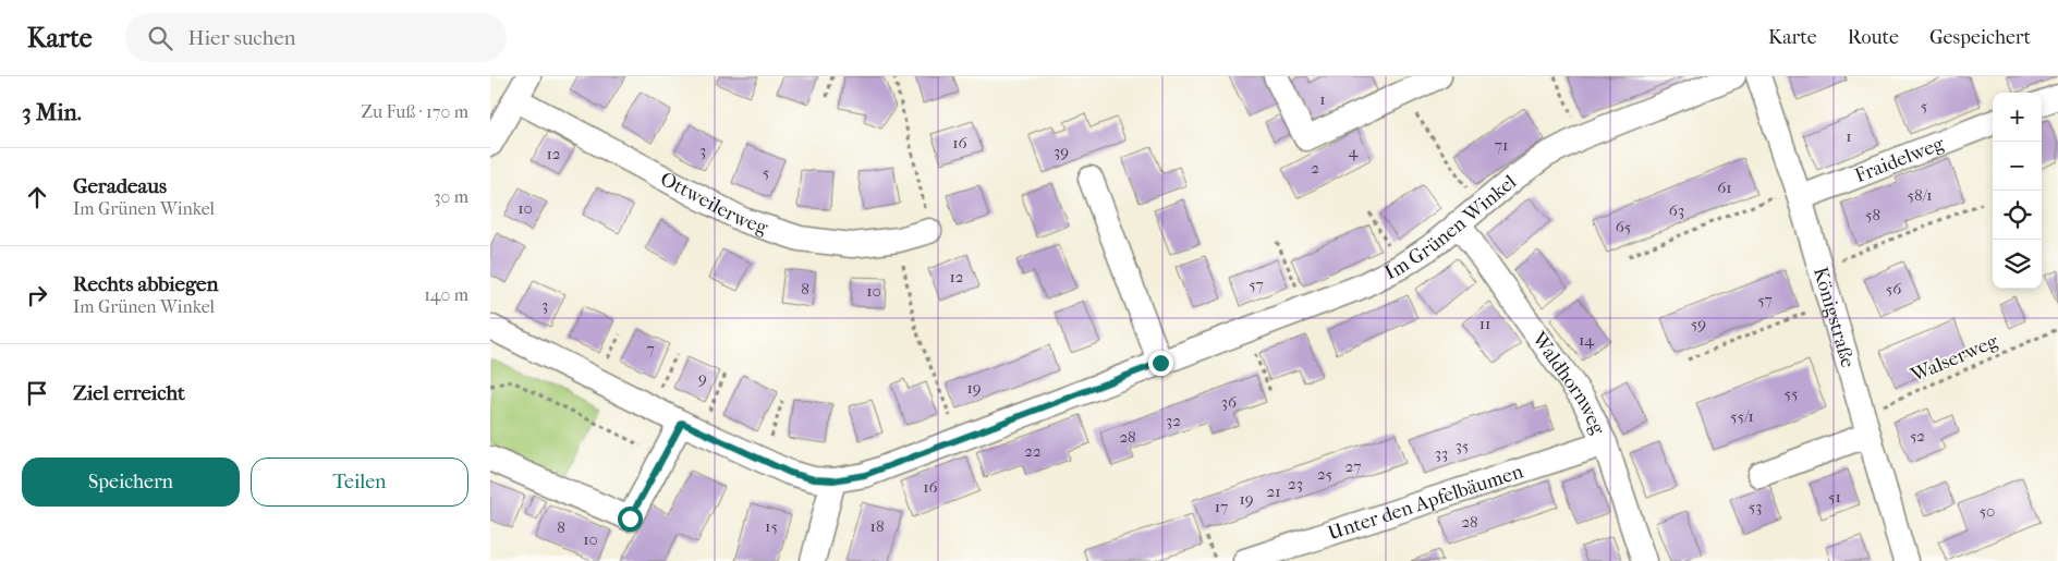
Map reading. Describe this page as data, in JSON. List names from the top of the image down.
{
  "streets": {
    "street": [
      "Fraidelweg",
      "Ottweilerweg",
      "Im Grünen Winkel",
      "Königstraße",
      "Waldhornweg",
      "Unter den Apfelbäumen"
    ],
    "path": ["Walserweg"]
  },
  "crossings": [
    ["Fraidelweg", "Königstraße"],
    ["Im Grünen Winkel", "Waldhornweg"],
    ["Königstraße", "Walserweg"],
    ["Waldhornweg", "Unter den Apfelbäumen"]
  ],
  "house_numbers": [
    "1",
    "5",
    "1",
    "16",
    "71",
    "3",
    "39",
    "4",
    "12",
    "2",
    "5",
    "61",
    "58/1",
    "10",
    "63",
    "58",
    "65",
    "12",
    "57",
    "8",
    "56",
    "10",
    "57",
    "3",
    "11",
    "59",
    "14",
    "7",
    "9",
    "19",
    "55",
    "36",
    "55/1",
    "32",
    "52",
    "28",
    "35",
    "22",
    "33",
    "27",
    "25",
    "23",
    "16",
    "21",
    "51",
    "19",
    "17",
    "53",
    "50",
    "28",
    "15",
    "18",
    "8",
    "10"
  ],
  "page": {
    "header": "Karte",
    "search": "Hier suchen",
    "nav": ["Karte", "Route", "Gespeichert"],
    "heading": ["3 Min.", "Zu Fuß · 170 m"],
    "map_buttons": ["+", "−"],
    "list": [
      ["Geradeaus", "Im Grünen Winkel", "30 m"],
      ["Rechts abbiegen", "Im Grünen Winkel", "140 m"],
      "Ziel erreicht"
    ],
    "buttons": ["Speichern", "Teilen"]
  }
}
